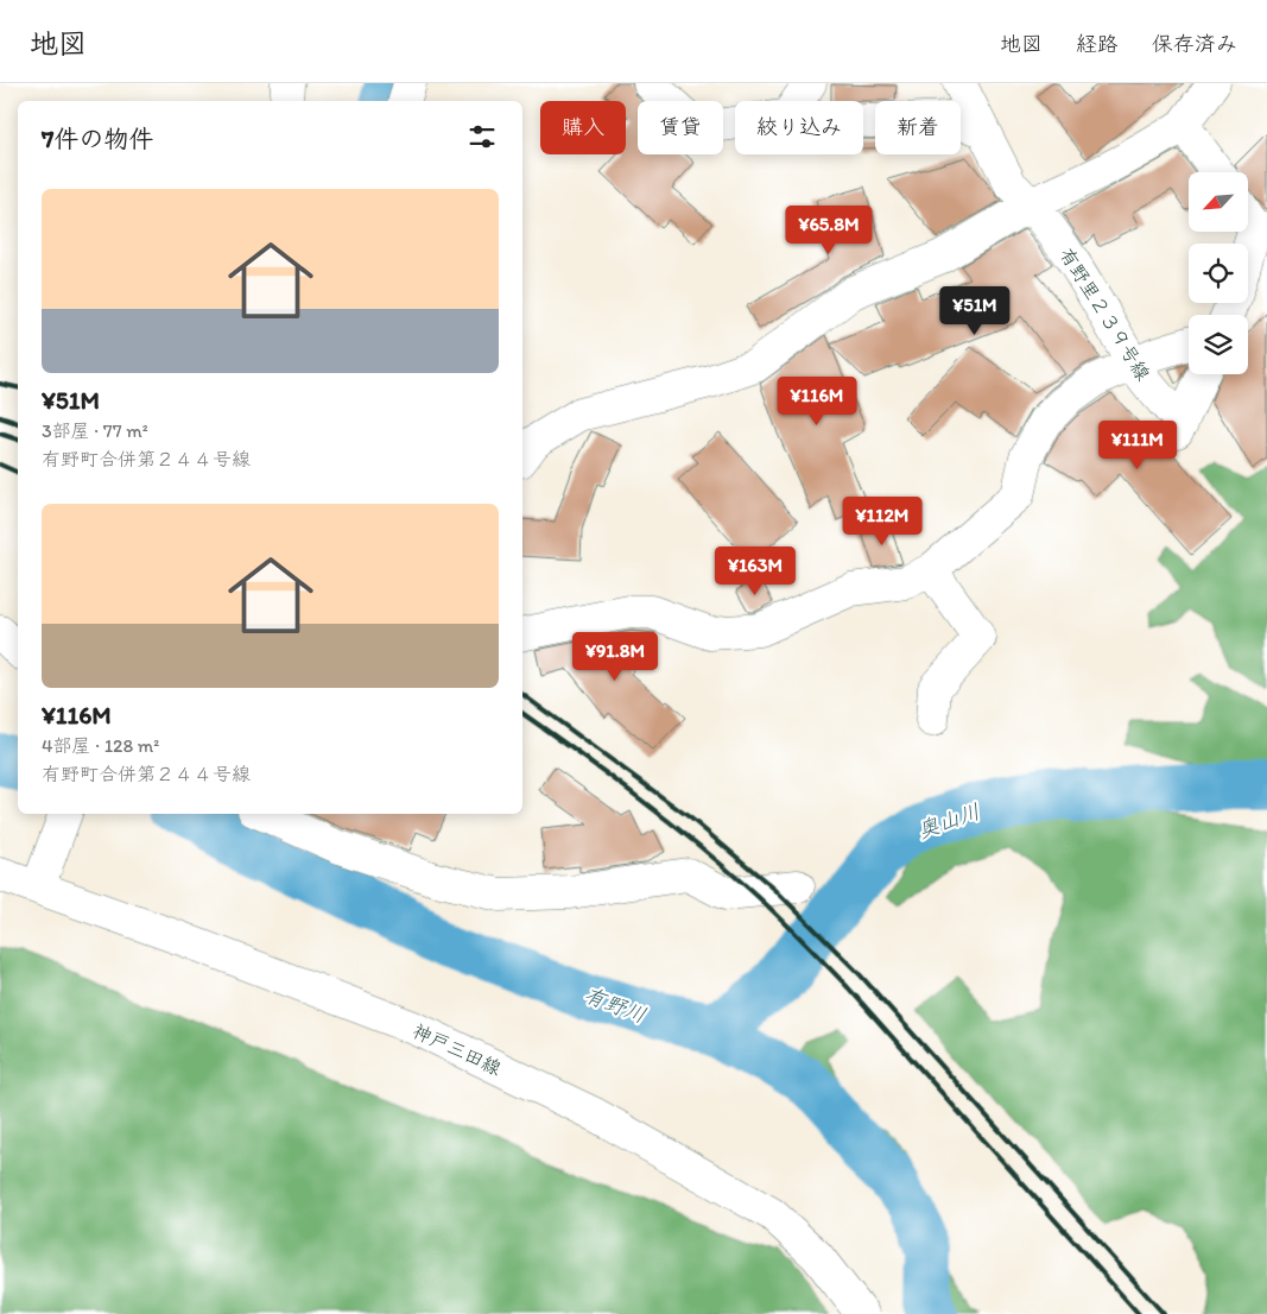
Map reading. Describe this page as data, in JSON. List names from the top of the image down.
{
  "streets": {
    "street": ["有野里２３９号線", "神戸三田線"]
  },
  "water": ["奥山川", "有野川"],
  "north": "bottom left",
  "page": {
    "header": "地図",
    "nav": ["地図", "経路", "保存済み"],
    "chip": [
      "購入",
      "賃貸",
      "絞り込み",
      "新着"
    ],
    "heading": "7件の物件",
    "list": [
      {
        "name": "¥51M",
        "note": "3部屋 · 77 m² · 有野町合併第２４４号線"
      },
      {
        "name": "¥116M",
        "note": "4部屋 · 128 m² · 有野町合併第２４４号線"
      }
    ],
    "price": [
      "¥65.8M",
      "¥51M",
      "¥116M",
      "¥111M",
      "¥112M",
      "¥163M",
      "¥91.8M"
    ]
  }
}
